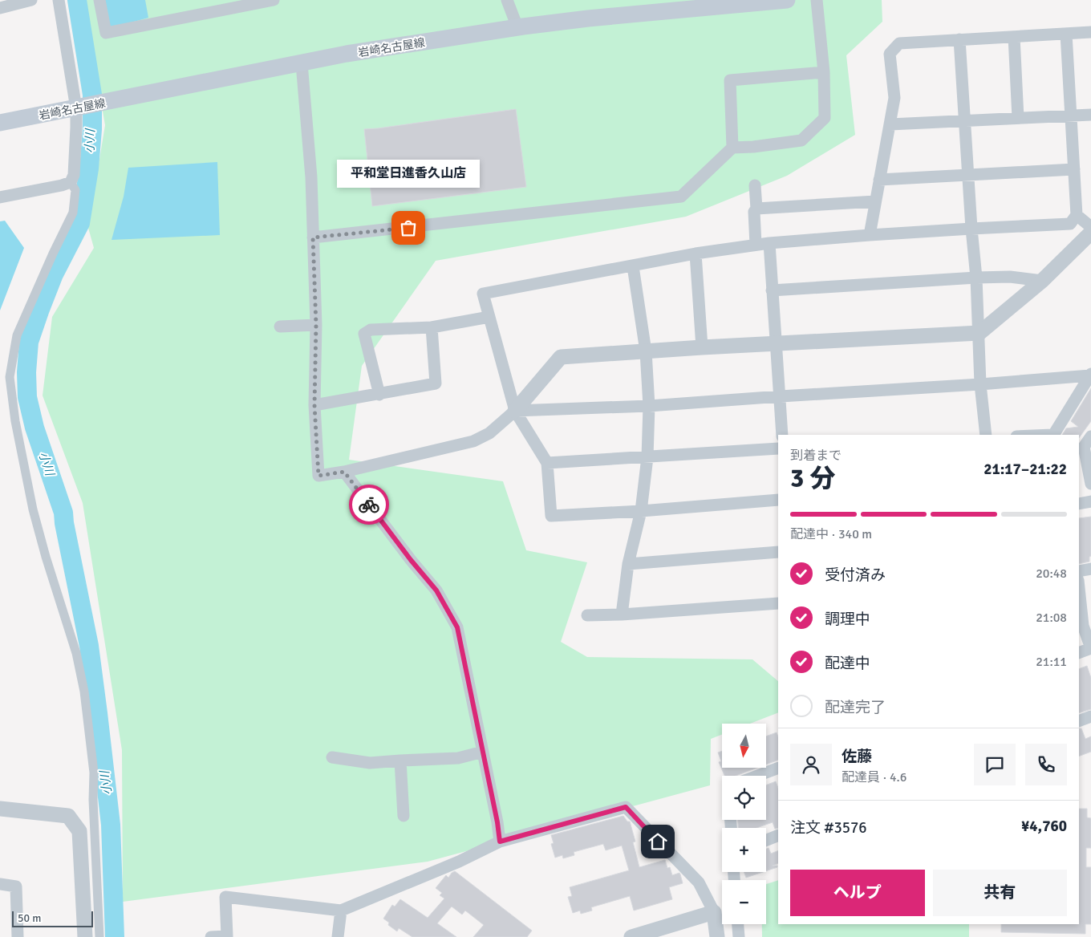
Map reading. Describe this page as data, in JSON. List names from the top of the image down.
{
  "streets": {
    "main road": ["岩崎名古屋線"]
  },
  "water": ["小川"],
  "places": ["平和堂日進香久山店"],
  "scale_bar": "50 m",
  "north": "bottom",
  "page": {
    "bubble": "平和堂日進香久山店",
    "heading": ["3 分", "到着まで", "21:17–21:22"],
    "panel": [
      "佐藤",
      "配達員 · 4.6",
      "注文 #3576",
      "¥4,760"
    ],
    "bar": "配達中 · 340 m",
    "list": [
      ["受付済み", "20:48"],
      ["調理中", "21:08"],
      ["配達中", "21:11"],
      "配達完了"
    ],
    "map_buttons": ["+", "−"],
    "buttons": ["ヘルプ", "共有"],
    "scale": "50 m"
  }
}
